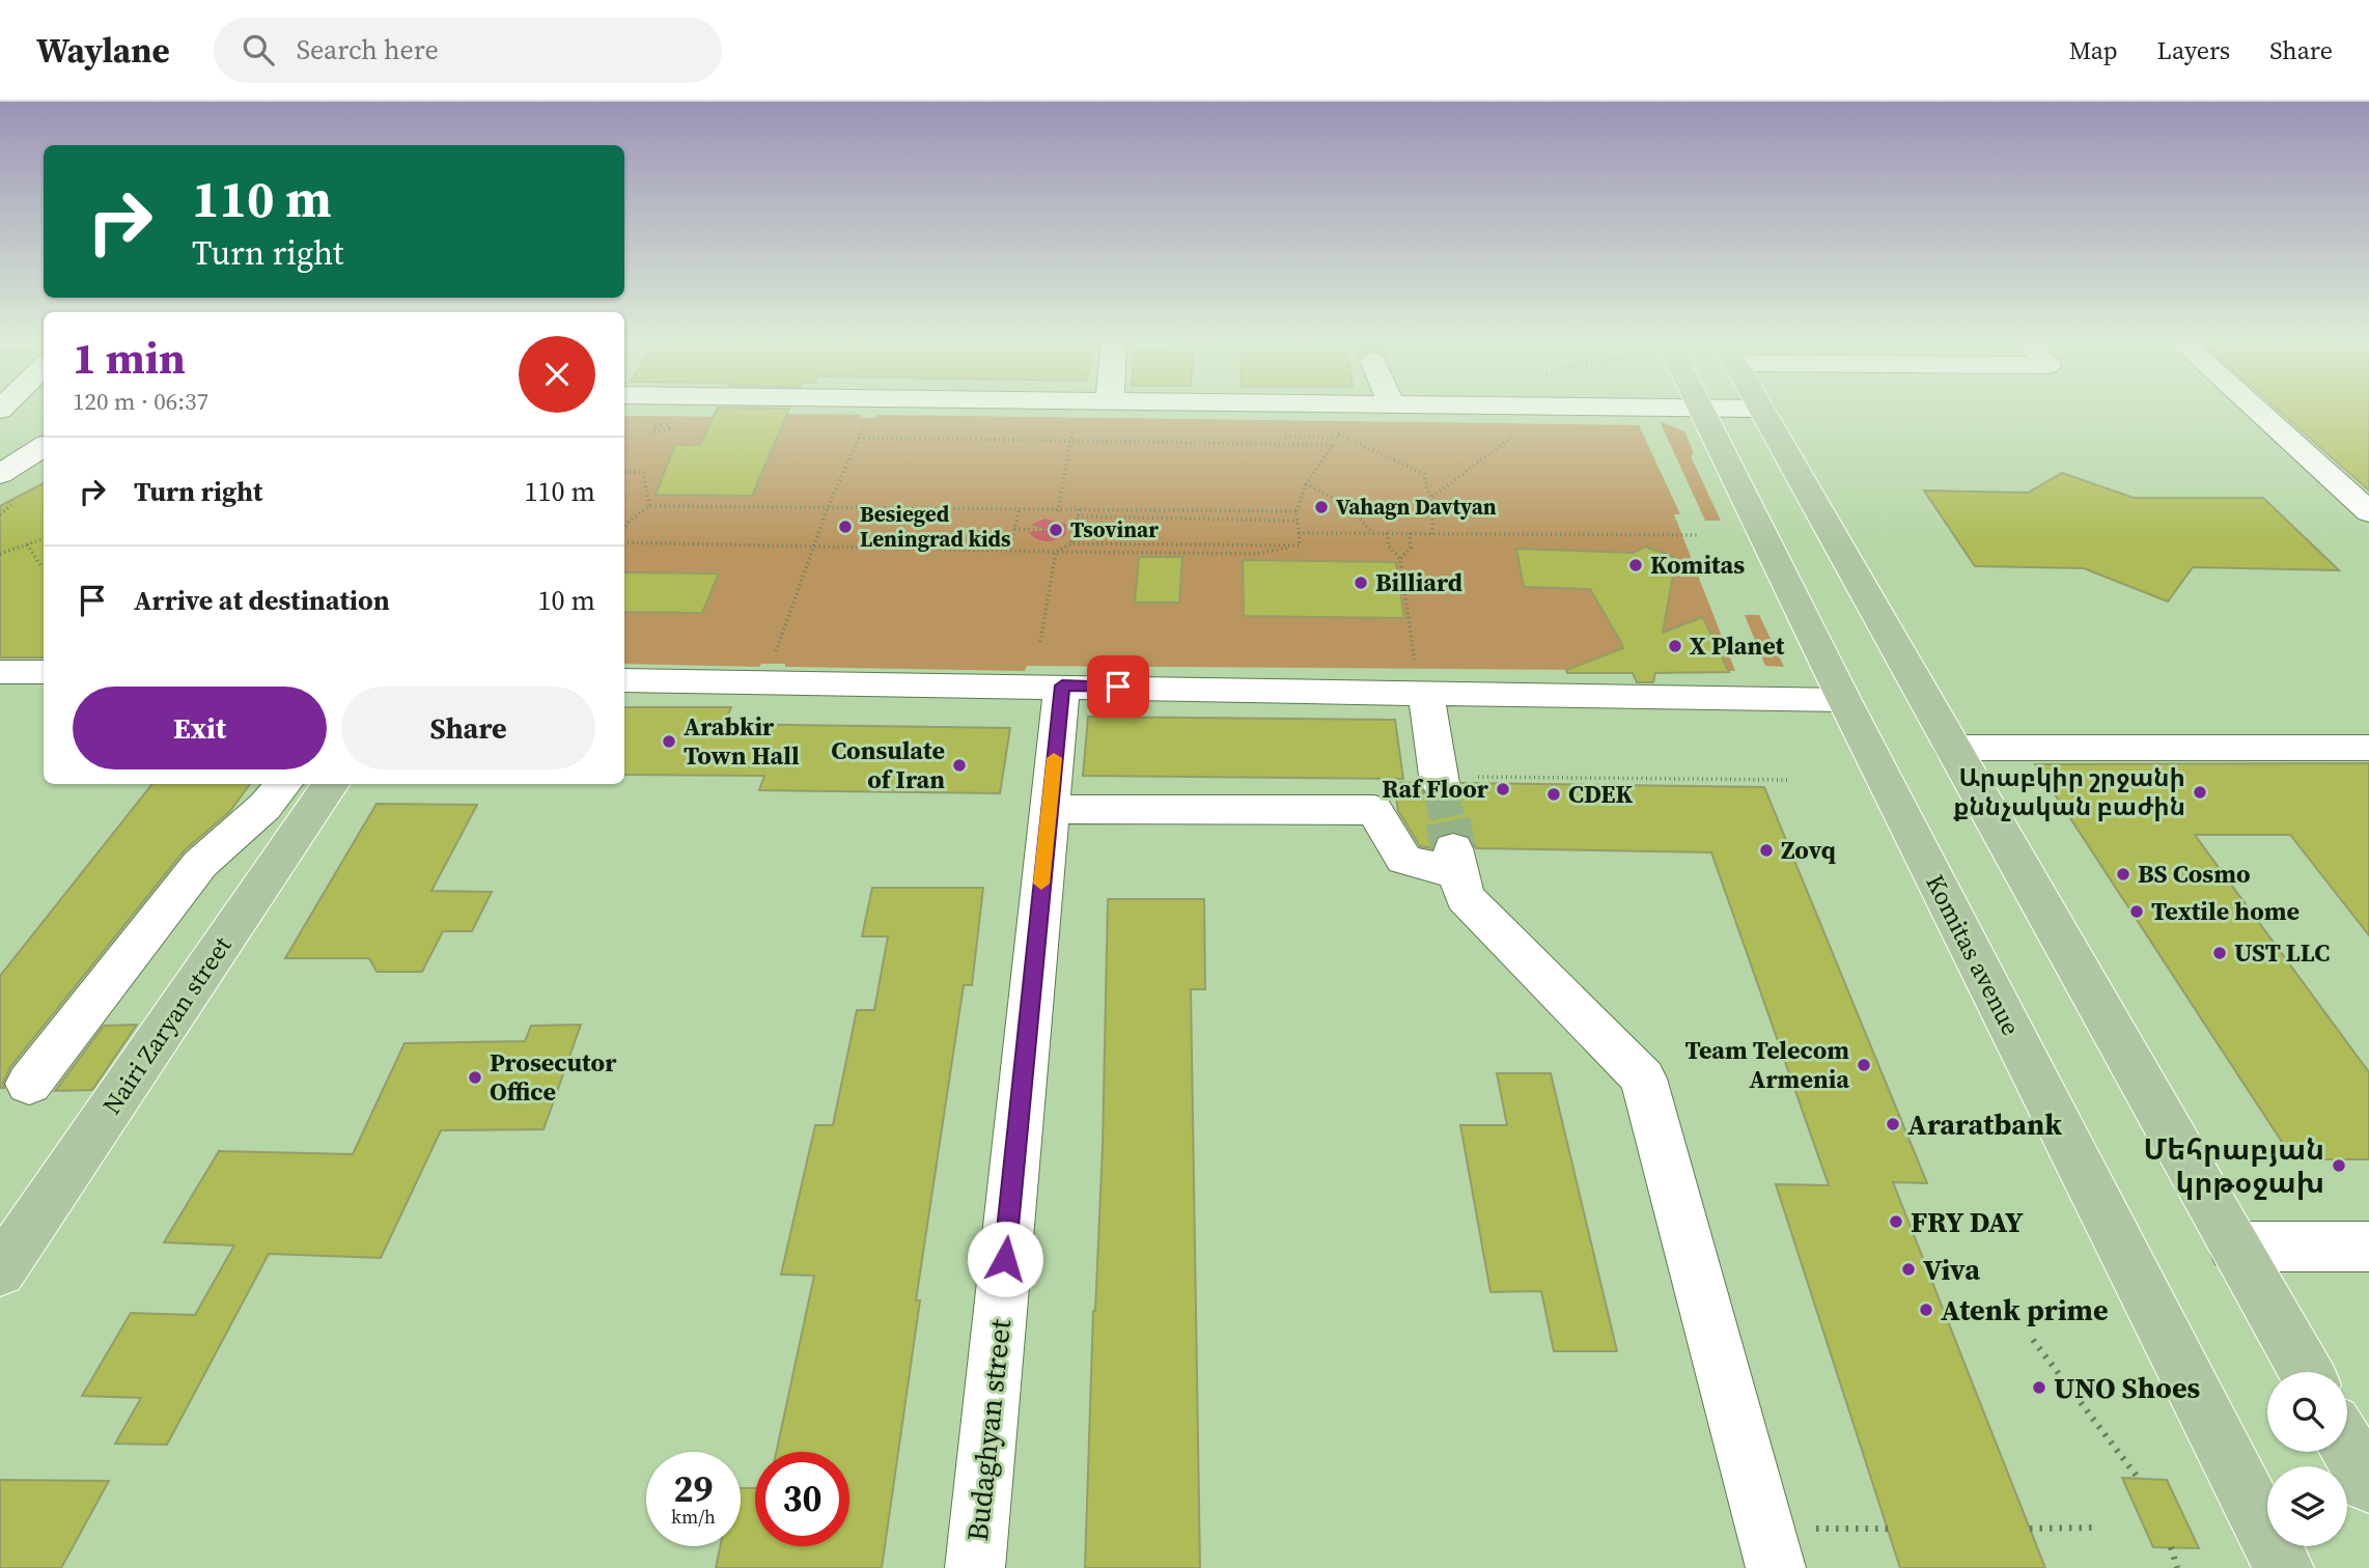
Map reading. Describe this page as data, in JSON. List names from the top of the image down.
{
  "streets": {
    "main road": ["Komitas avenue", "Nairi Zaryan street"],
    "street": ["Budaghyan street"]
  },
  "places": [
    "Vahagn Davtyan",
    "Besieged Leningrad kids",
    "Tsovinar",
    "Komitas",
    "Billiard",
    "X Planet",
    "Arabkir Town Hall",
    "Consulate of Iran",
    "Raf Floor",
    "Արաբկիր շրջանի քննչական բաժին",
    "CDEK",
    "Zovq",
    "BS Cosmo",
    "Textile home",
    "UST LLC",
    "Team Telecom Armenia",
    "Prosecutor Office",
    "Araratbank",
    "Մեհրաբյան կրթօջախ",
    "FRY DAY",
    "Viva",
    "Atenk prime",
    "UNO Shoes"
  ],
  "page": {
    "header": "Waylane",
    "search": "Search here",
    "nav": ["Map", "Layers", "Share"],
    "turn": ["110 m", "Turn right"],
    "heading": ["1 min", "120 m · 06:37"],
    "list": [
      {
        "name": "Turn right",
        "value": "110 m"
      },
      {
        "name": "Arrive at destination",
        "value": "10 m"
      }
    ],
    "buttons": ["Exit", "Share"],
    "speed": "29 km/h",
    "limit": "30"
  }
}
